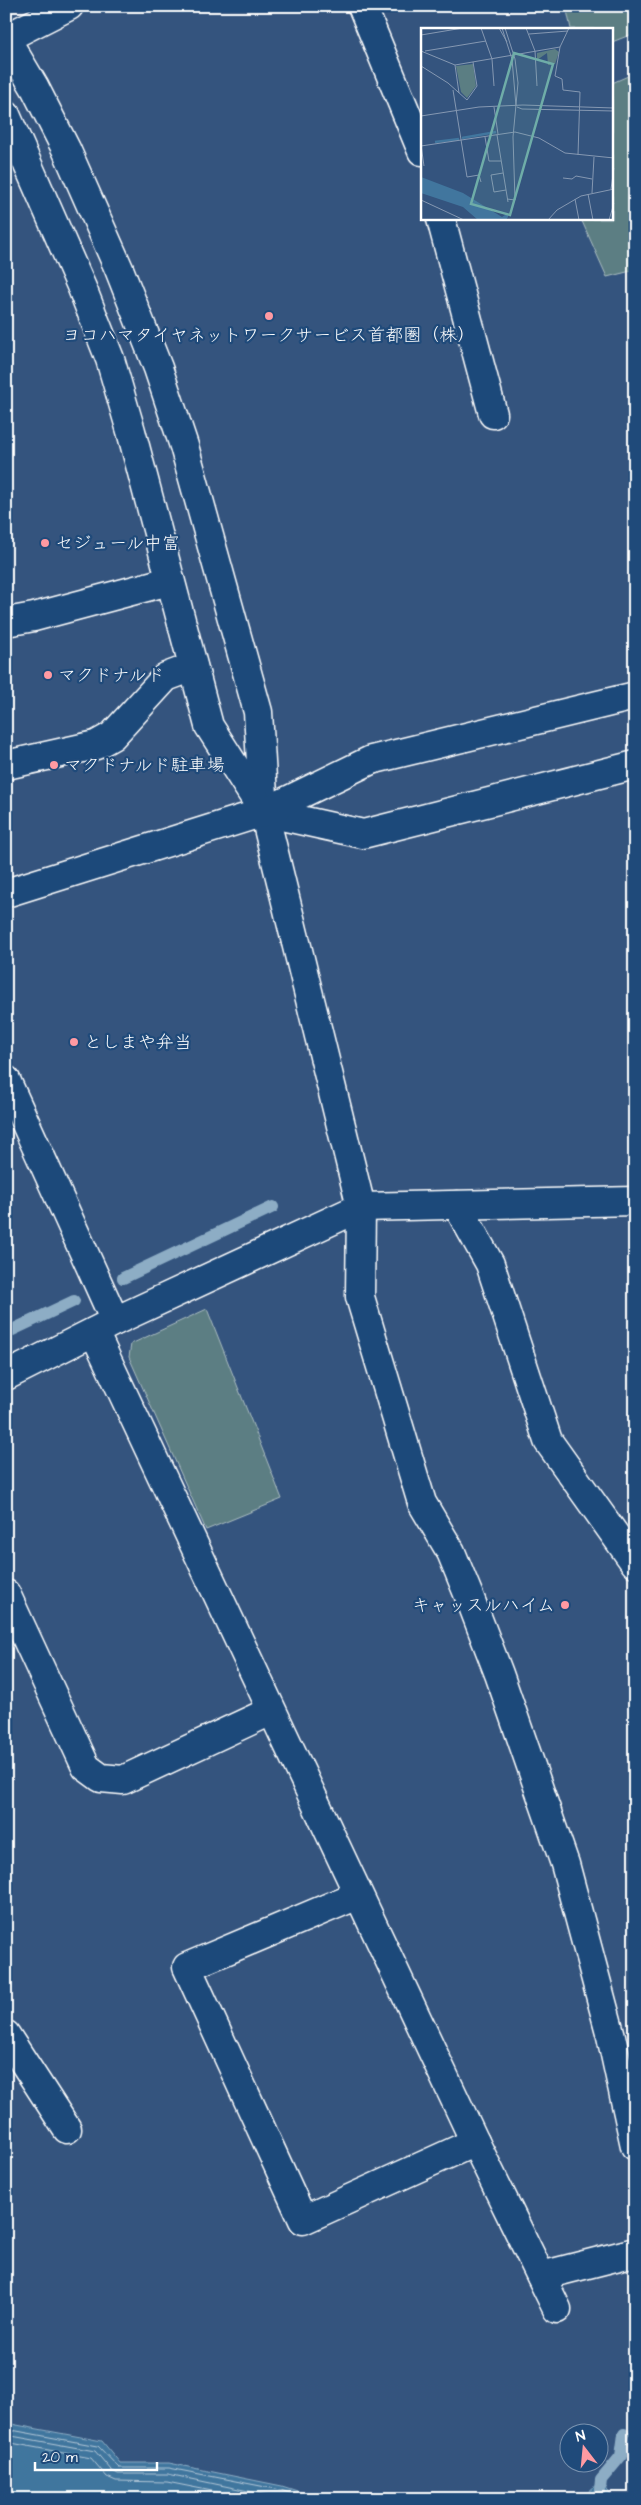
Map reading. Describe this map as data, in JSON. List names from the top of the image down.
{
  "places": [
    "ヨコハマタイヤネットワークサービス首都圏（株）",
    "セジュール中富",
    "マクドナルド",
    "マクドナルド駐車場",
    "としまや弁当",
    "キャッスルハイム"
  ],
  "scale_bar": "20 m",
  "north": "top"
}
